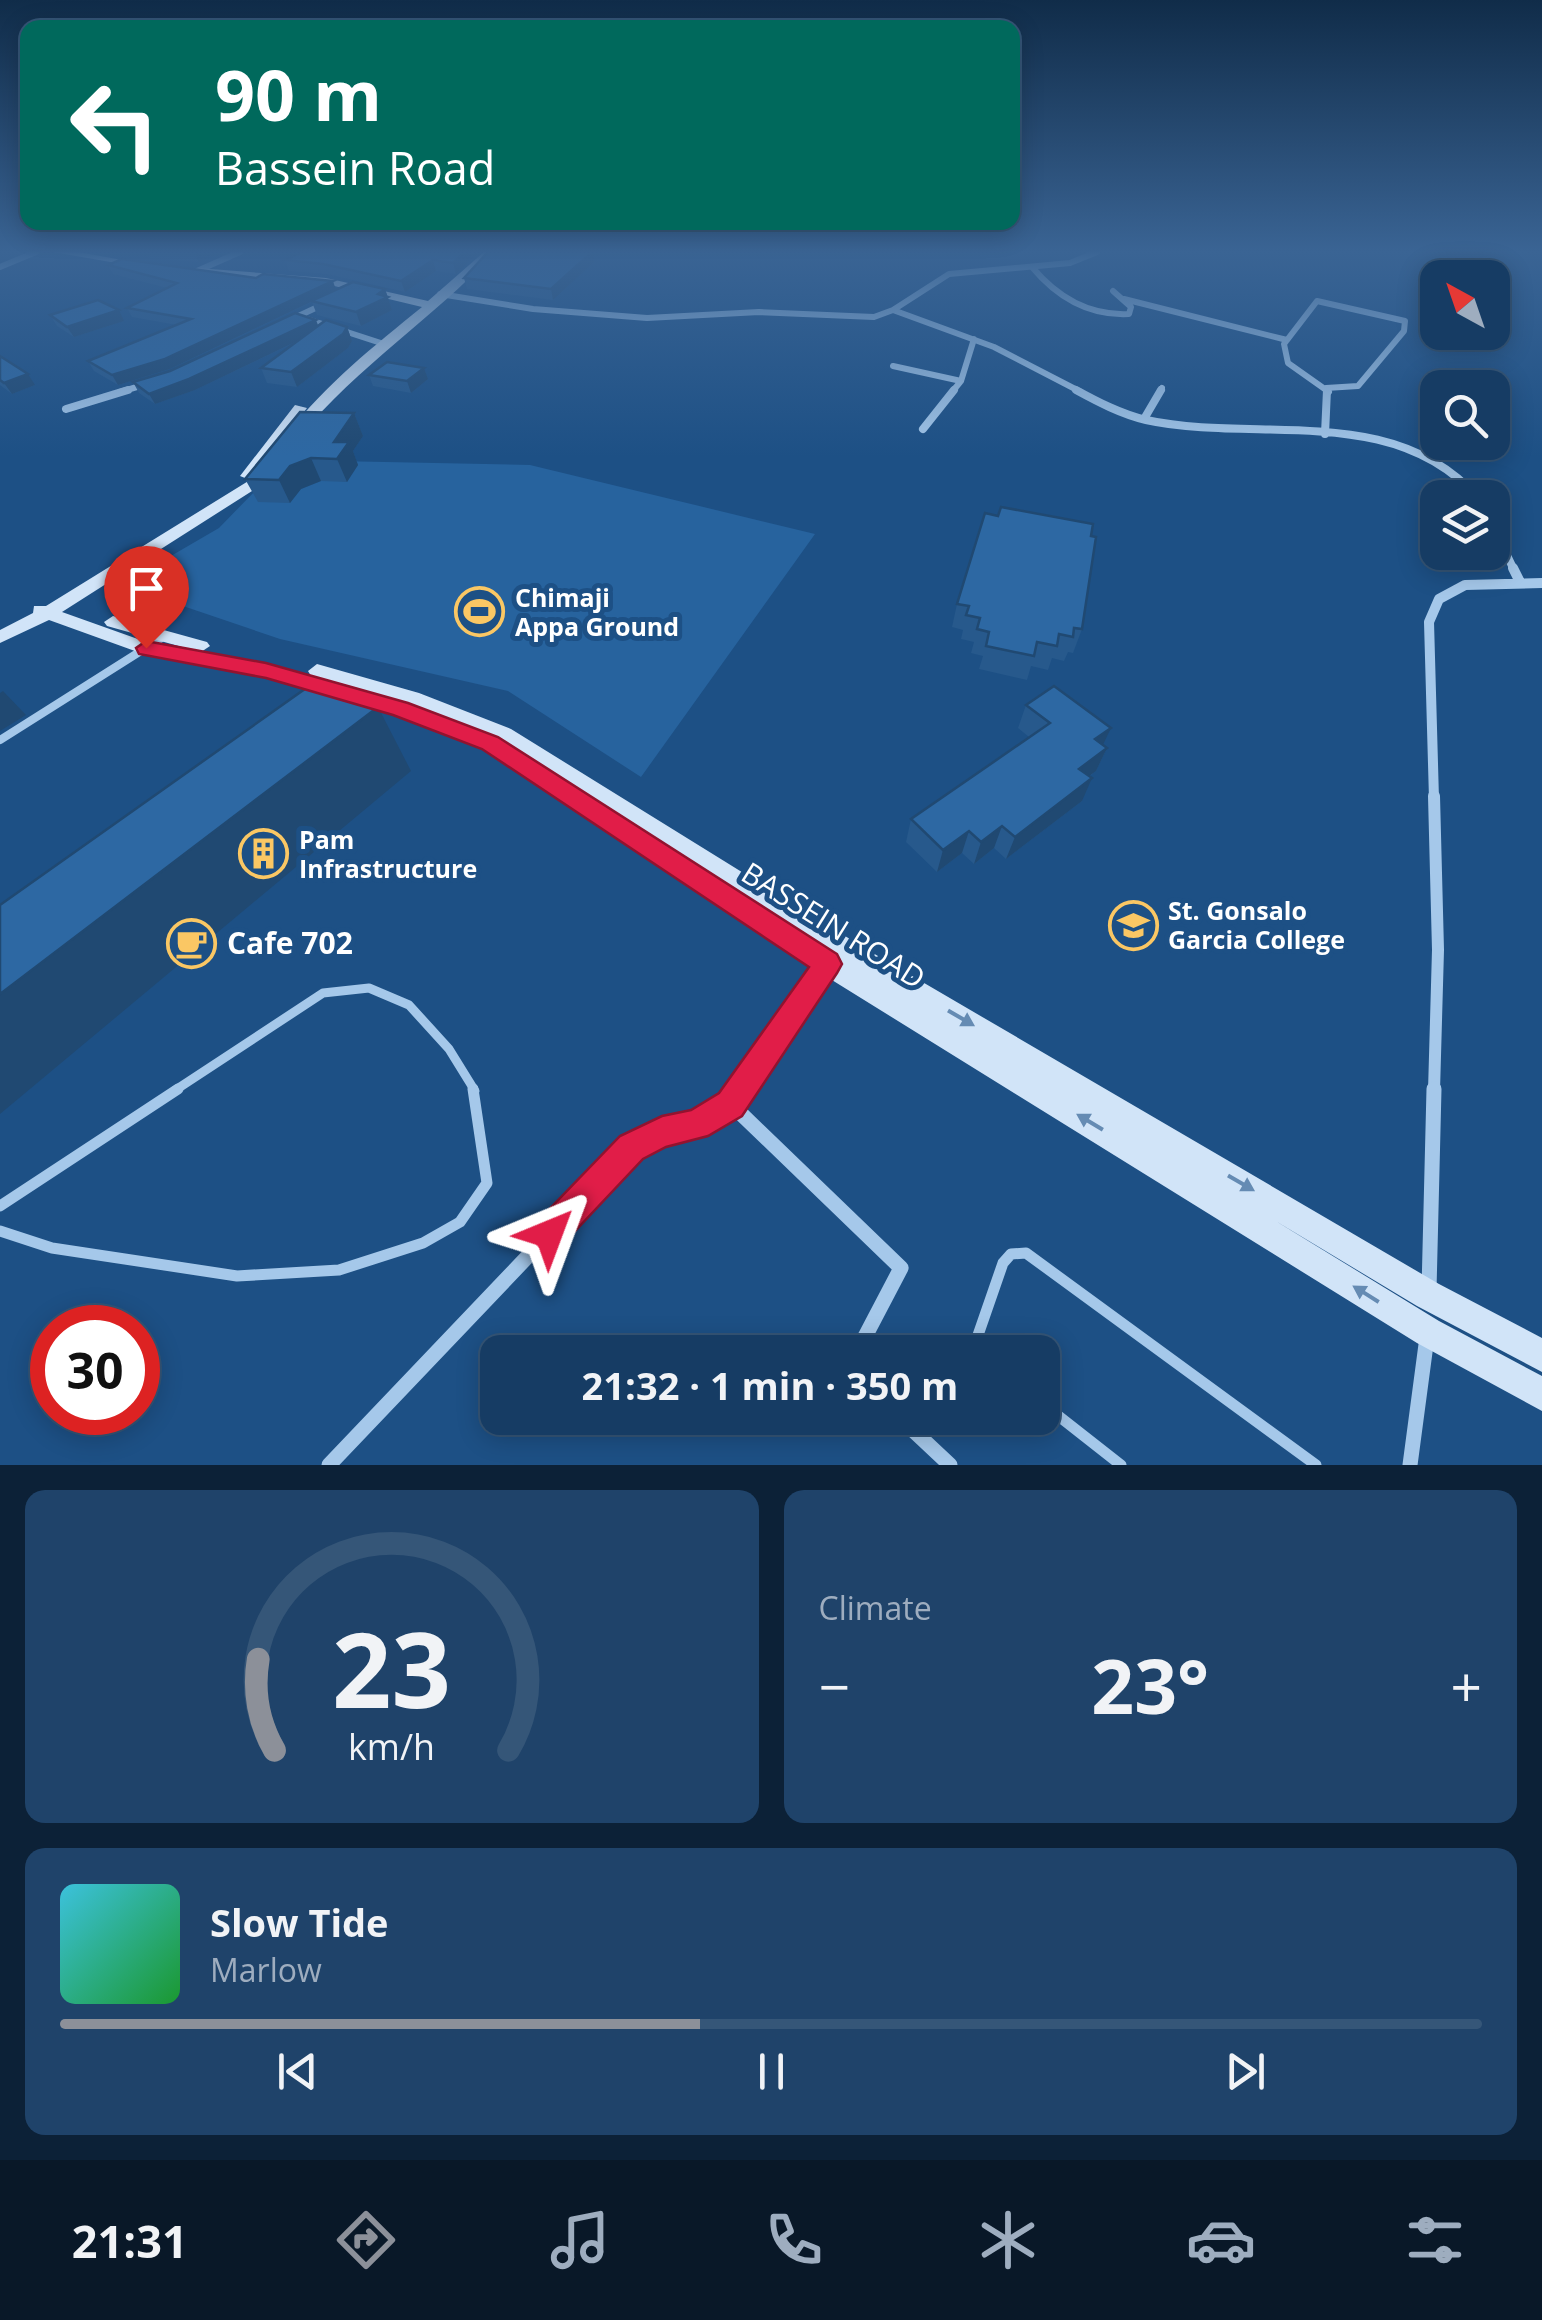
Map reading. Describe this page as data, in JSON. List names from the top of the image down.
{
  "streets": {
    "street": ["BASSEIN ROAD"]
  },
  "places": {
    "sports": ["Chimaji Appa Ground"],
    "building": ["Pam Infrastructure"],
    "school or university": ["St. Gonsalo Garcia College"],
    "cafe": ["Cafe 702"]
  },
  "north": "top left",
  "page": {
    "turn": ["90 m", "Bassein Road"],
    "limit": "30",
    "trip": "21:32 · 1 min · 350 m",
    "tile": "Climate",
    "heat": ["−", "23°", "+"],
    "song": ["Slow Tide", "Marlow"],
    "tabs": "21:31",
    "gauge": ["23", "km/h"]
  }
}
